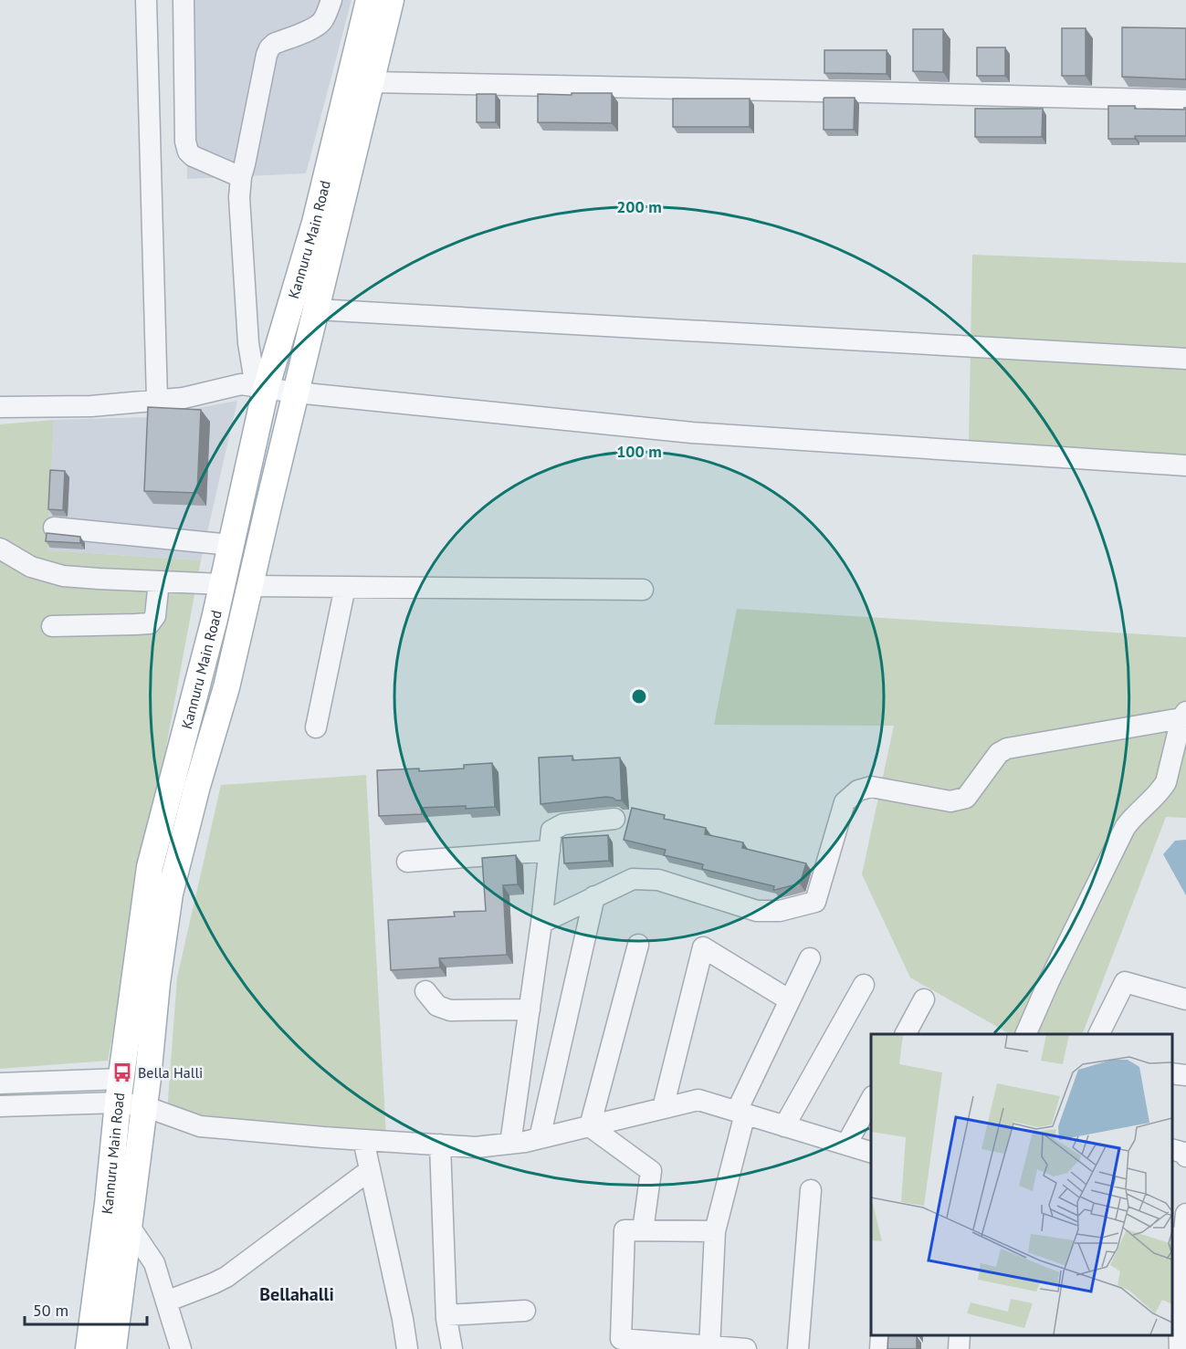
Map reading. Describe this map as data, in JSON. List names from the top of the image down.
{
  "streets": {
    "main road": ["Kannuru Main Road"]
  },
  "districts": ["Bellahalli"],
  "places": {
    "bus stop": ["Bella Halli"]
  },
  "scale_bar": "50 m",
  "rings": ["200 m", "100 m"]
}
